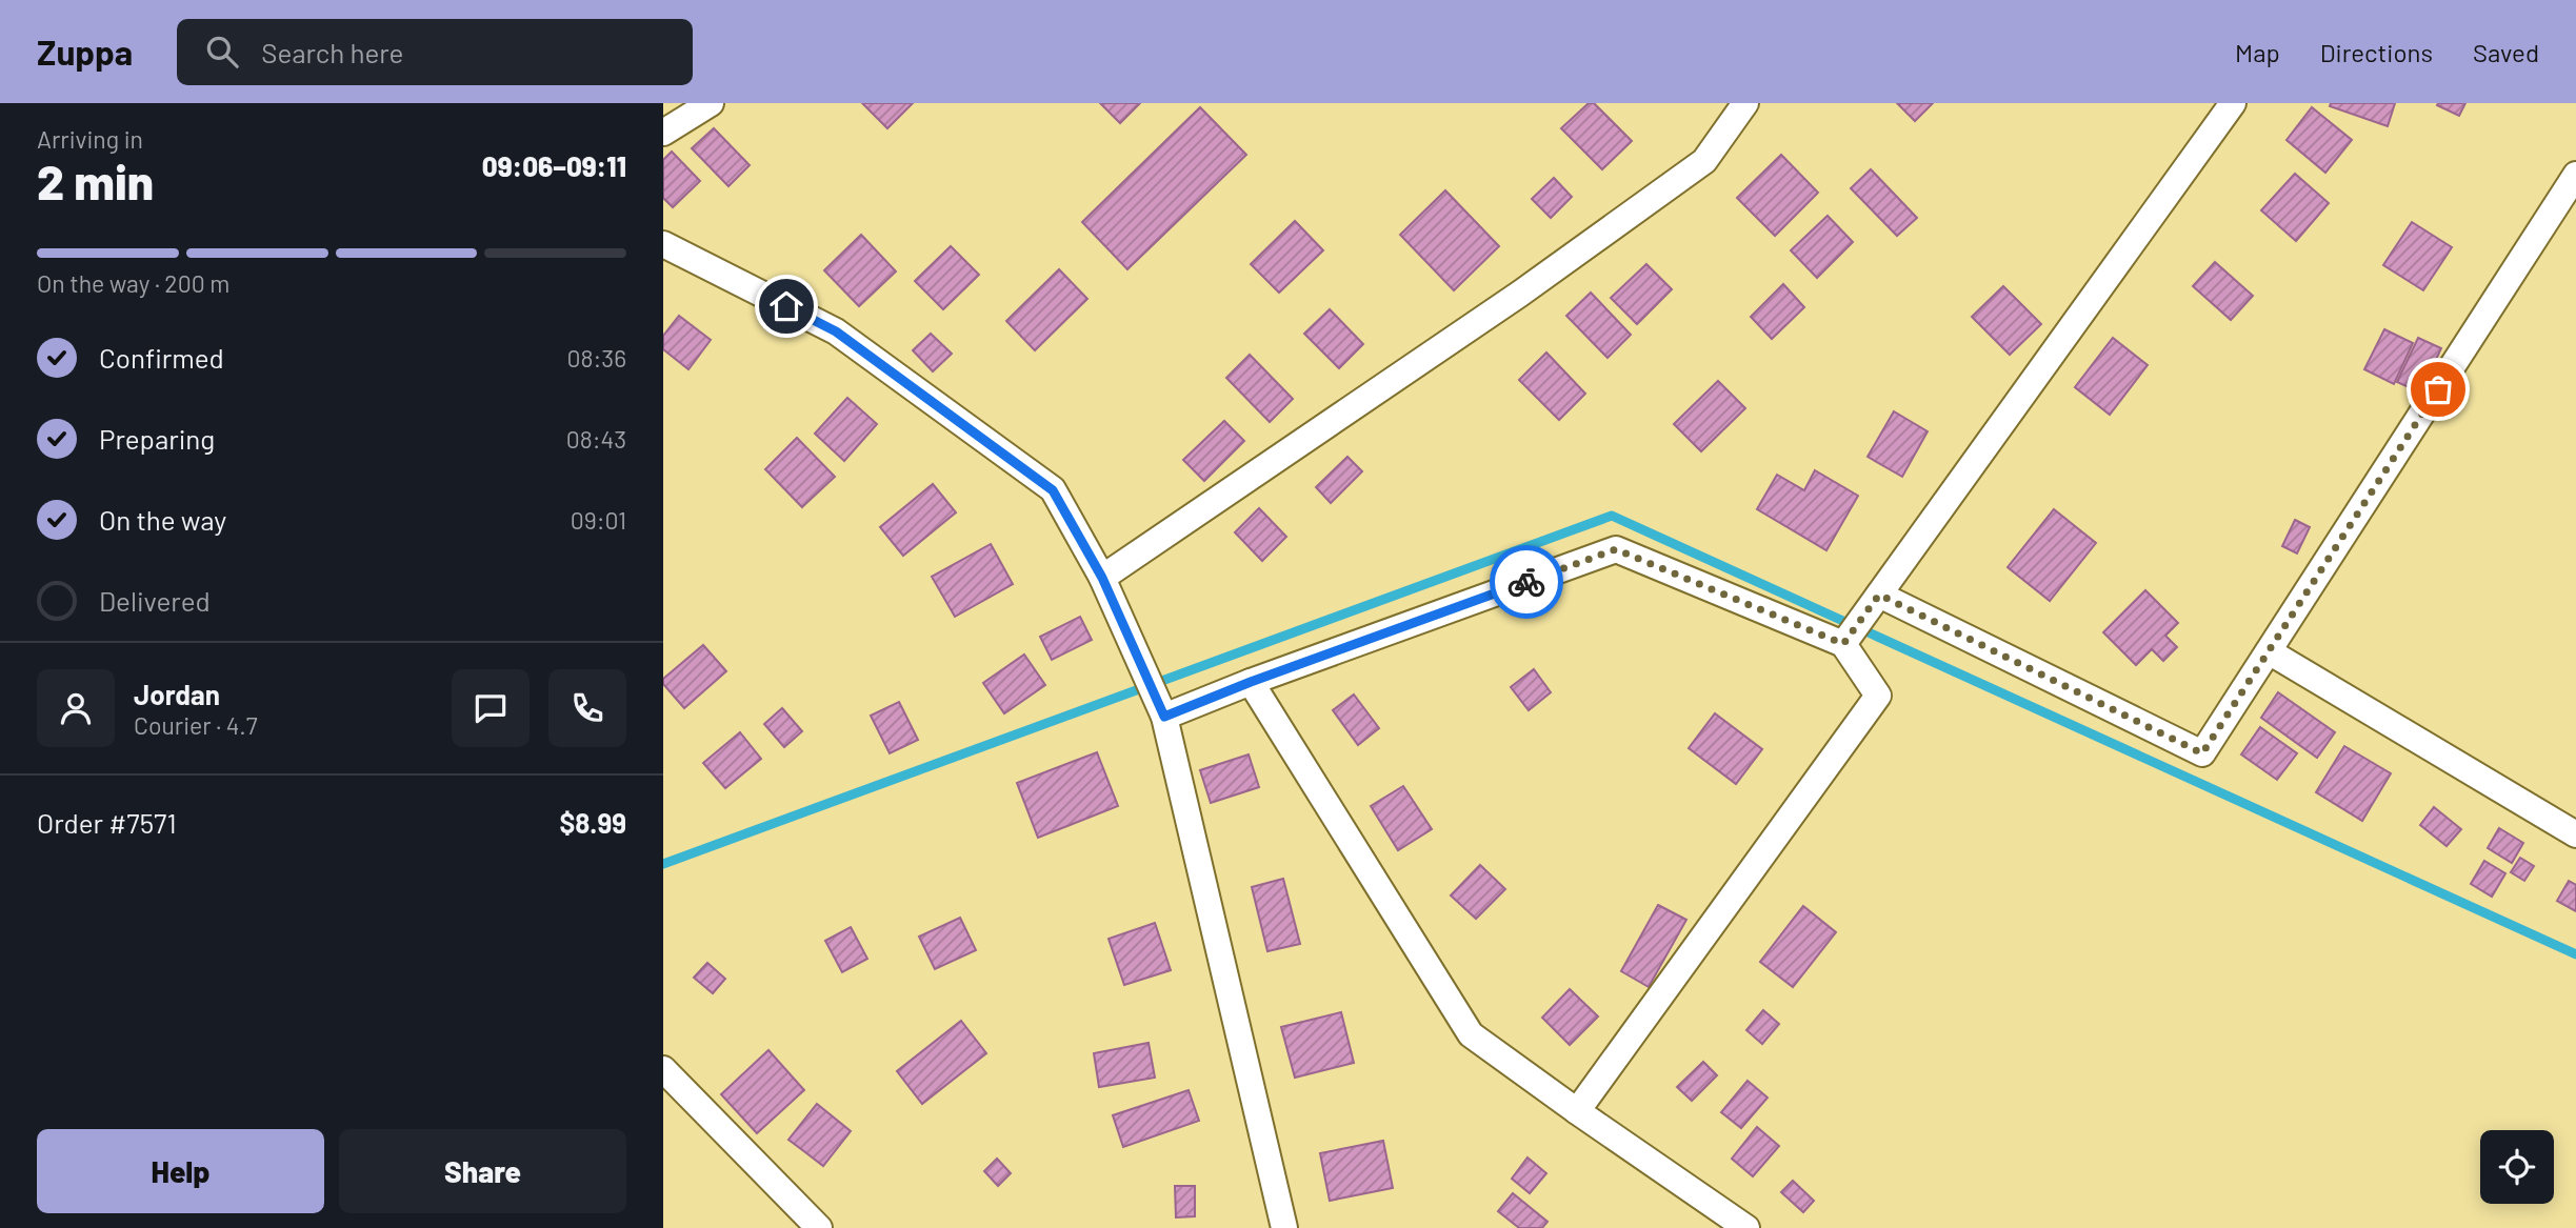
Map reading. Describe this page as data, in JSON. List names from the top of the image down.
{
  "page": {
    "header": "Zuppa",
    "search": "Search here",
    "nav": ["Map", "Directions", "Saved"],
    "heading": ["2 min", "Arriving in", "09:06–09:11"],
    "panel": [
      "Jordan",
      "Courier · 4.7",
      "Order #7571",
      "$8.99"
    ],
    "bar": "On the way · 200 m",
    "list": [
      ["Confirmed", "08:36"],
      ["Preparing", "08:43"],
      ["On the way", "09:01"],
      "Delivered"
    ],
    "buttons": ["Help", "Share"]
  }
}
